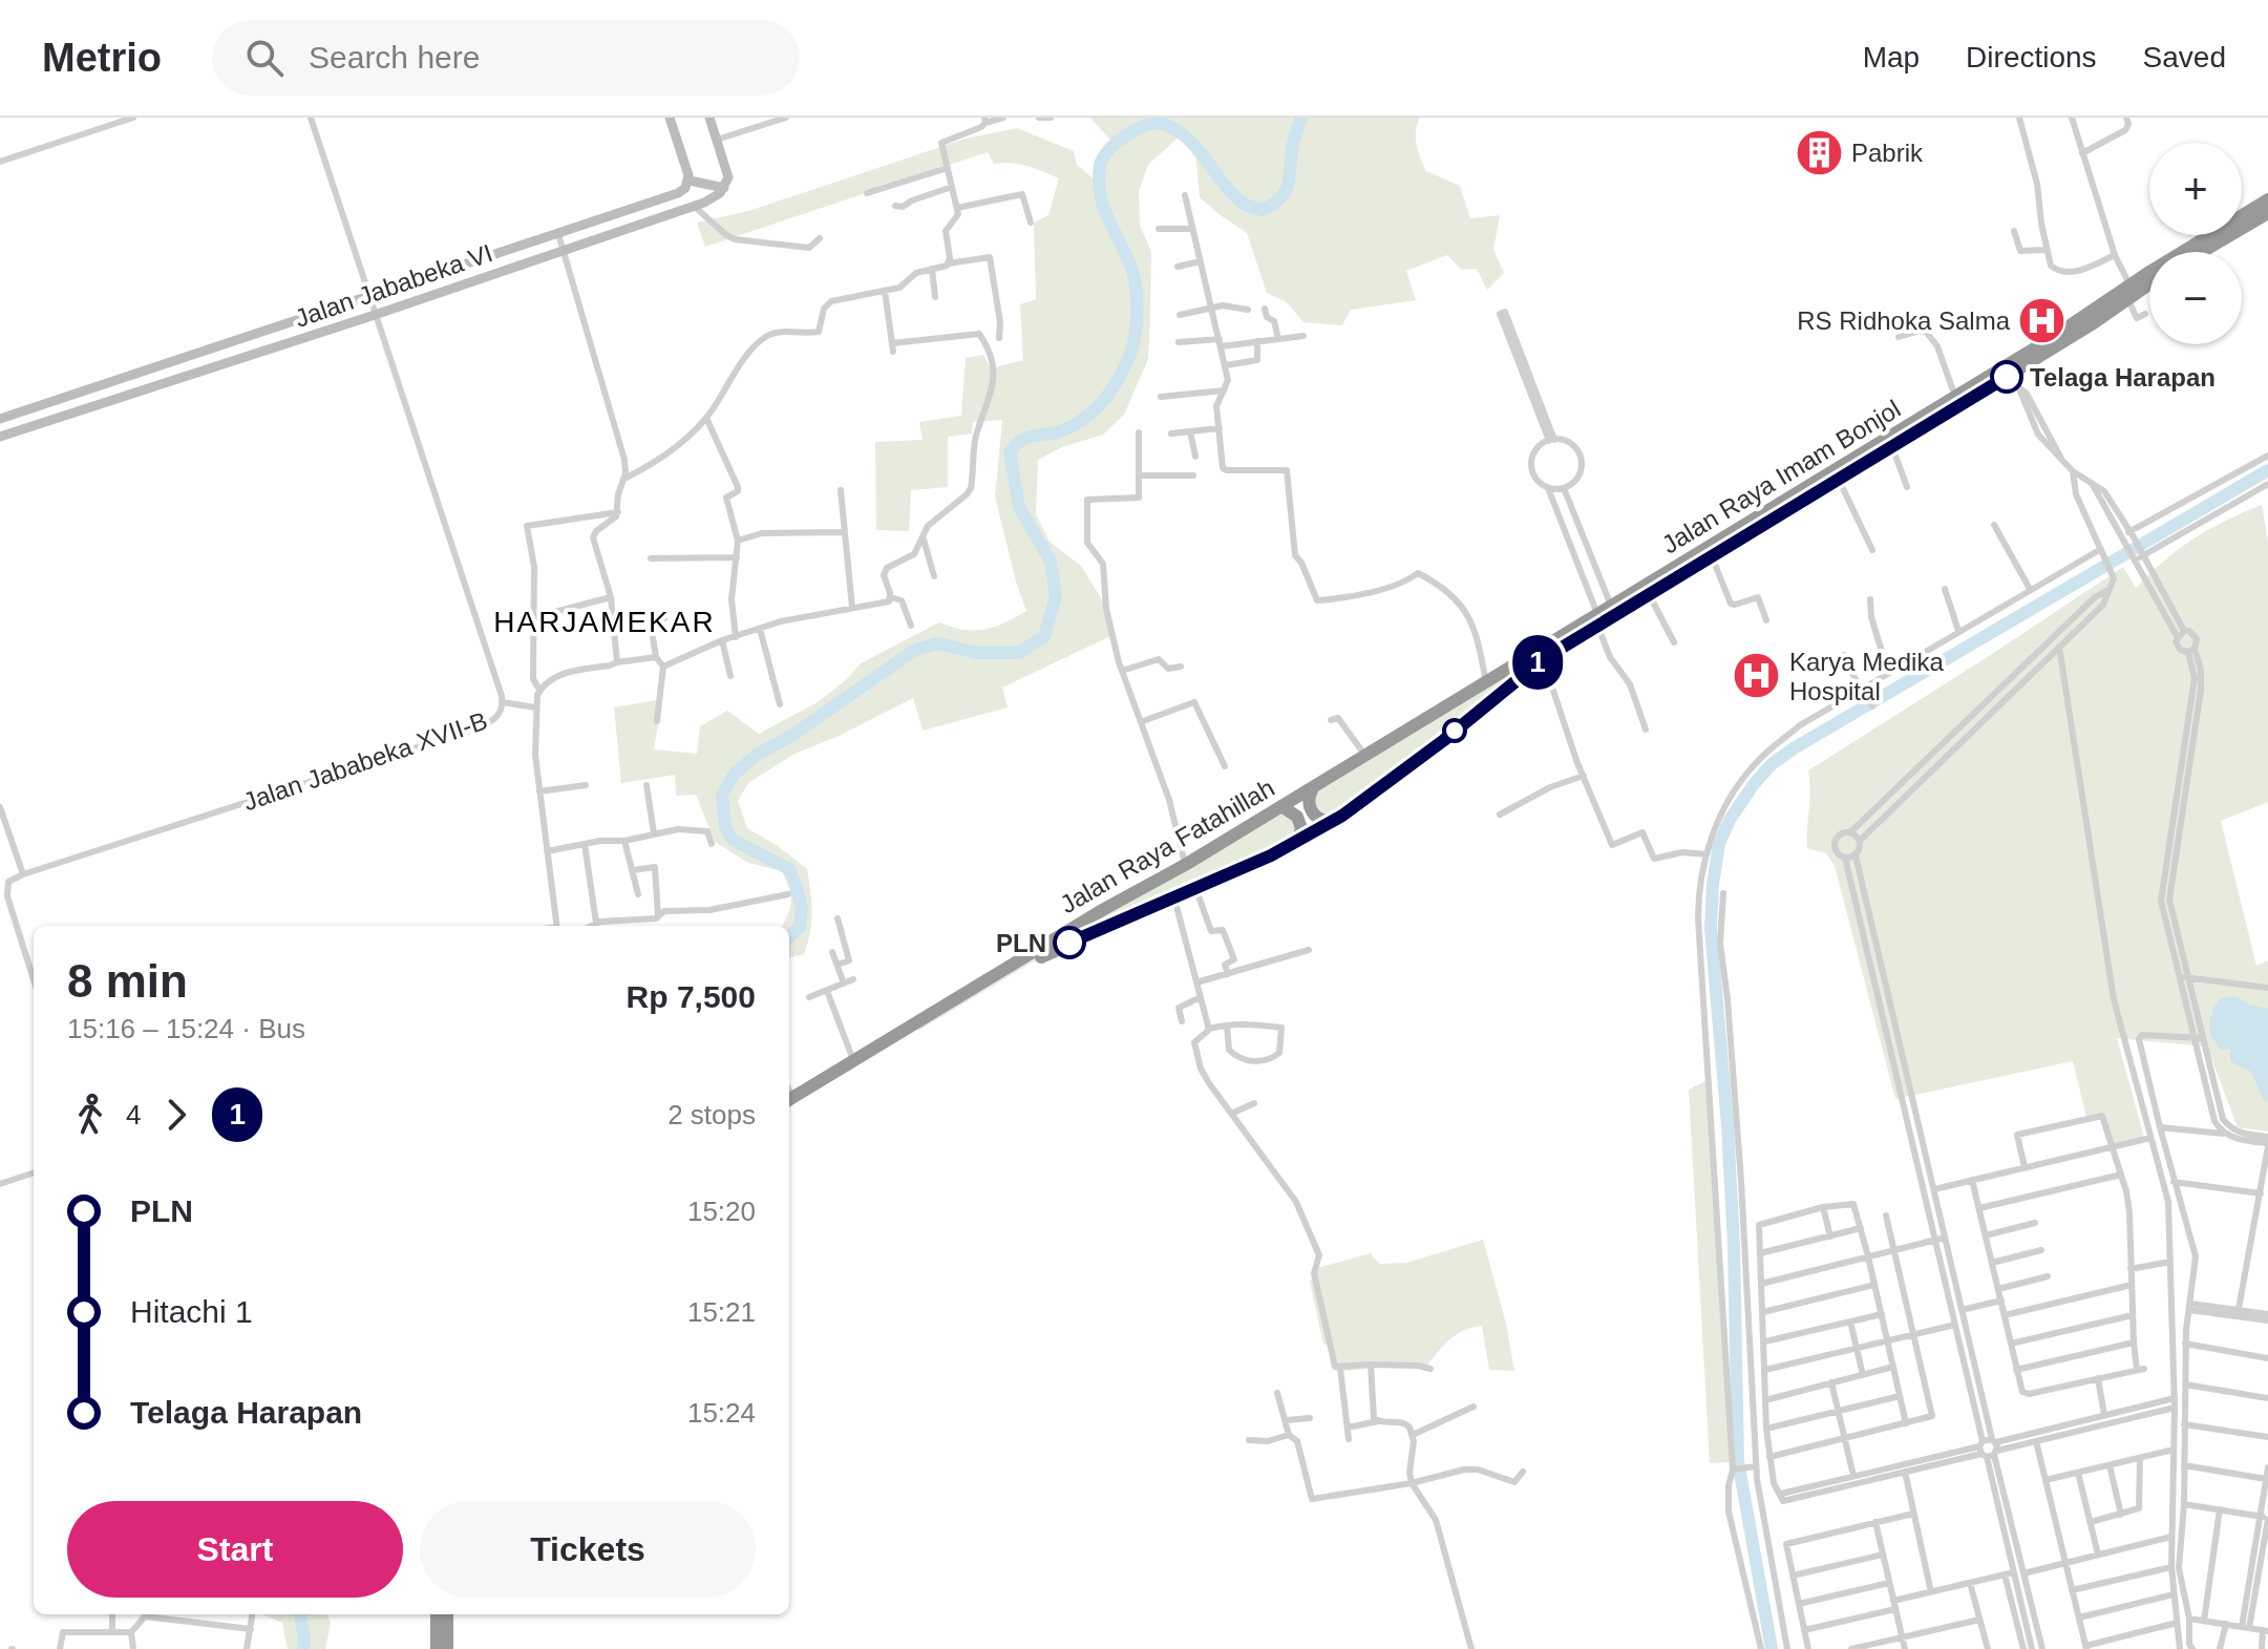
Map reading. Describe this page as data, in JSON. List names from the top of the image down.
{
  "streets": {
    "highway": ["Jalan Raya Imam Bonjol", "Jalan Raya Fatahillah"],
    "street": ["Jalan Jababeka VI", "Jalan Jababeka XVII-B"]
  },
  "crossings": [
    ["Jalan Jababeka VI", "Jalan Jababeka XVII-B"],
    ["Jalan Raya Imam Bonjol", "Jalan Raya Fatahillah"]
  ],
  "districts": ["HARJAMEKAR"],
  "places": {
    "building": ["Pabrik"],
    "hospital": ["RS Ridhoka Salma", "Karya Medika Hospital"],
    "other": ["Telaga Harapan", "PLN"]
  },
  "lines": ["bus line 1"],
  "page": {
    "header": "Metrio",
    "search": "Search here",
    "nav": ["Map", "Directions", "Saved"],
    "on_map": "1",
    "map_buttons": ["+", "−"],
    "heading": ["8 min", "15:16 – 15:24 · Bus", "Rp 7,500"],
    "legs": ["4", "1", "2 stops"],
    "list": [
      {
        "name": "PLN",
        "value": "15:20"
      },
      {
        "name": "Hitachi 1",
        "value": "15:21"
      },
      {
        "name": "Telaga Harapan",
        "value": "15:24"
      }
    ],
    "buttons": ["Start", "Tickets"]
  }
}
